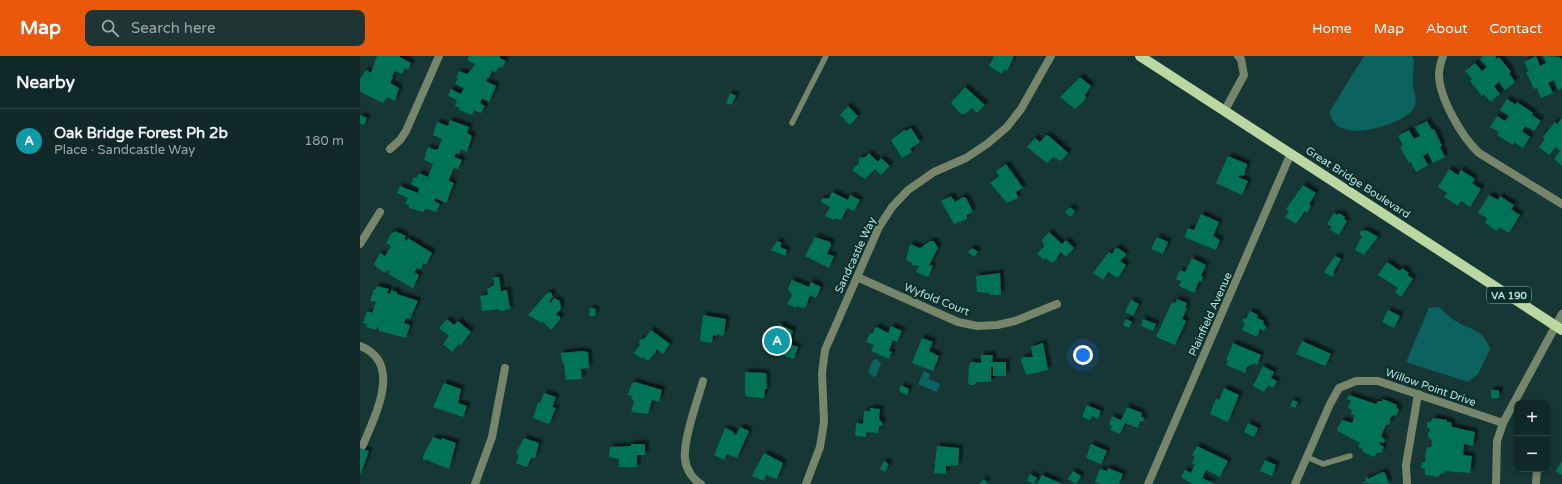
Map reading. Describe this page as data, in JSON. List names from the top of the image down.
{
  "streets": {
    "main road": ["Great Bridge Boulevard", "VA 190"],
    "street": [
      "Sandcastle Way",
      "Wyfold Court",
      "Plainfield Avenue",
      "Willow Point Drive"
    ]
  },
  "crossings": [
    ["Great Bridge Boulevard", "Plainfield Avenue"],
    ["Sandcastle Way", "Wyfold Court"]
  ],
  "page": {
    "header": "Map",
    "search": "Search here",
    "nav": [
      "Home",
      "Map",
      "About",
      "Contact"
    ],
    "heading": "Nearby",
    "list": [
      {
        "mark": "A",
        "name": "Oak Bridge Forest Ph 2b",
        "note": "Place · Sandcastle Way",
        "value": "180 m"
      }
    ],
    "pins": "A",
    "map_buttons": ["+", "−"]
  }
}
